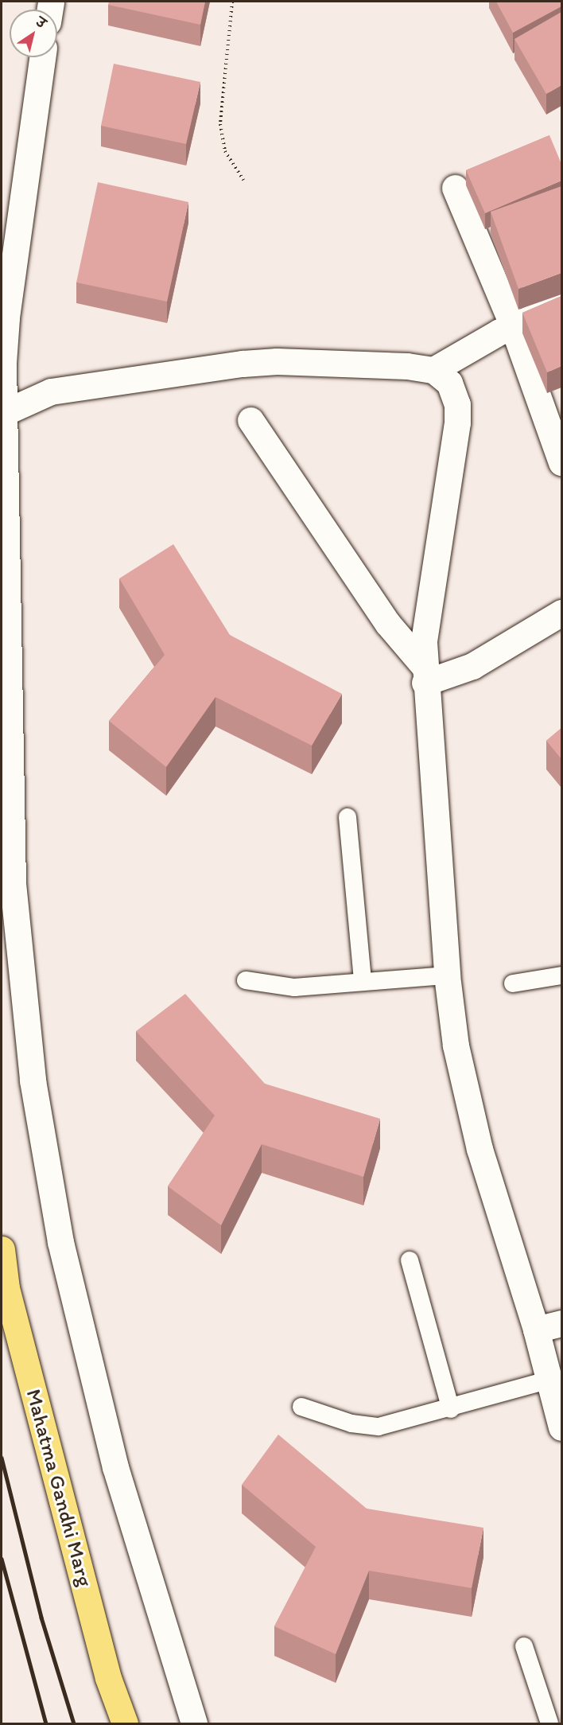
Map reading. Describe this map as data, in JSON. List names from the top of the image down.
{
  "streets": {
    "main road": ["Mahatma Gandhi Marg"]
  },
  "north": "top right"
}
